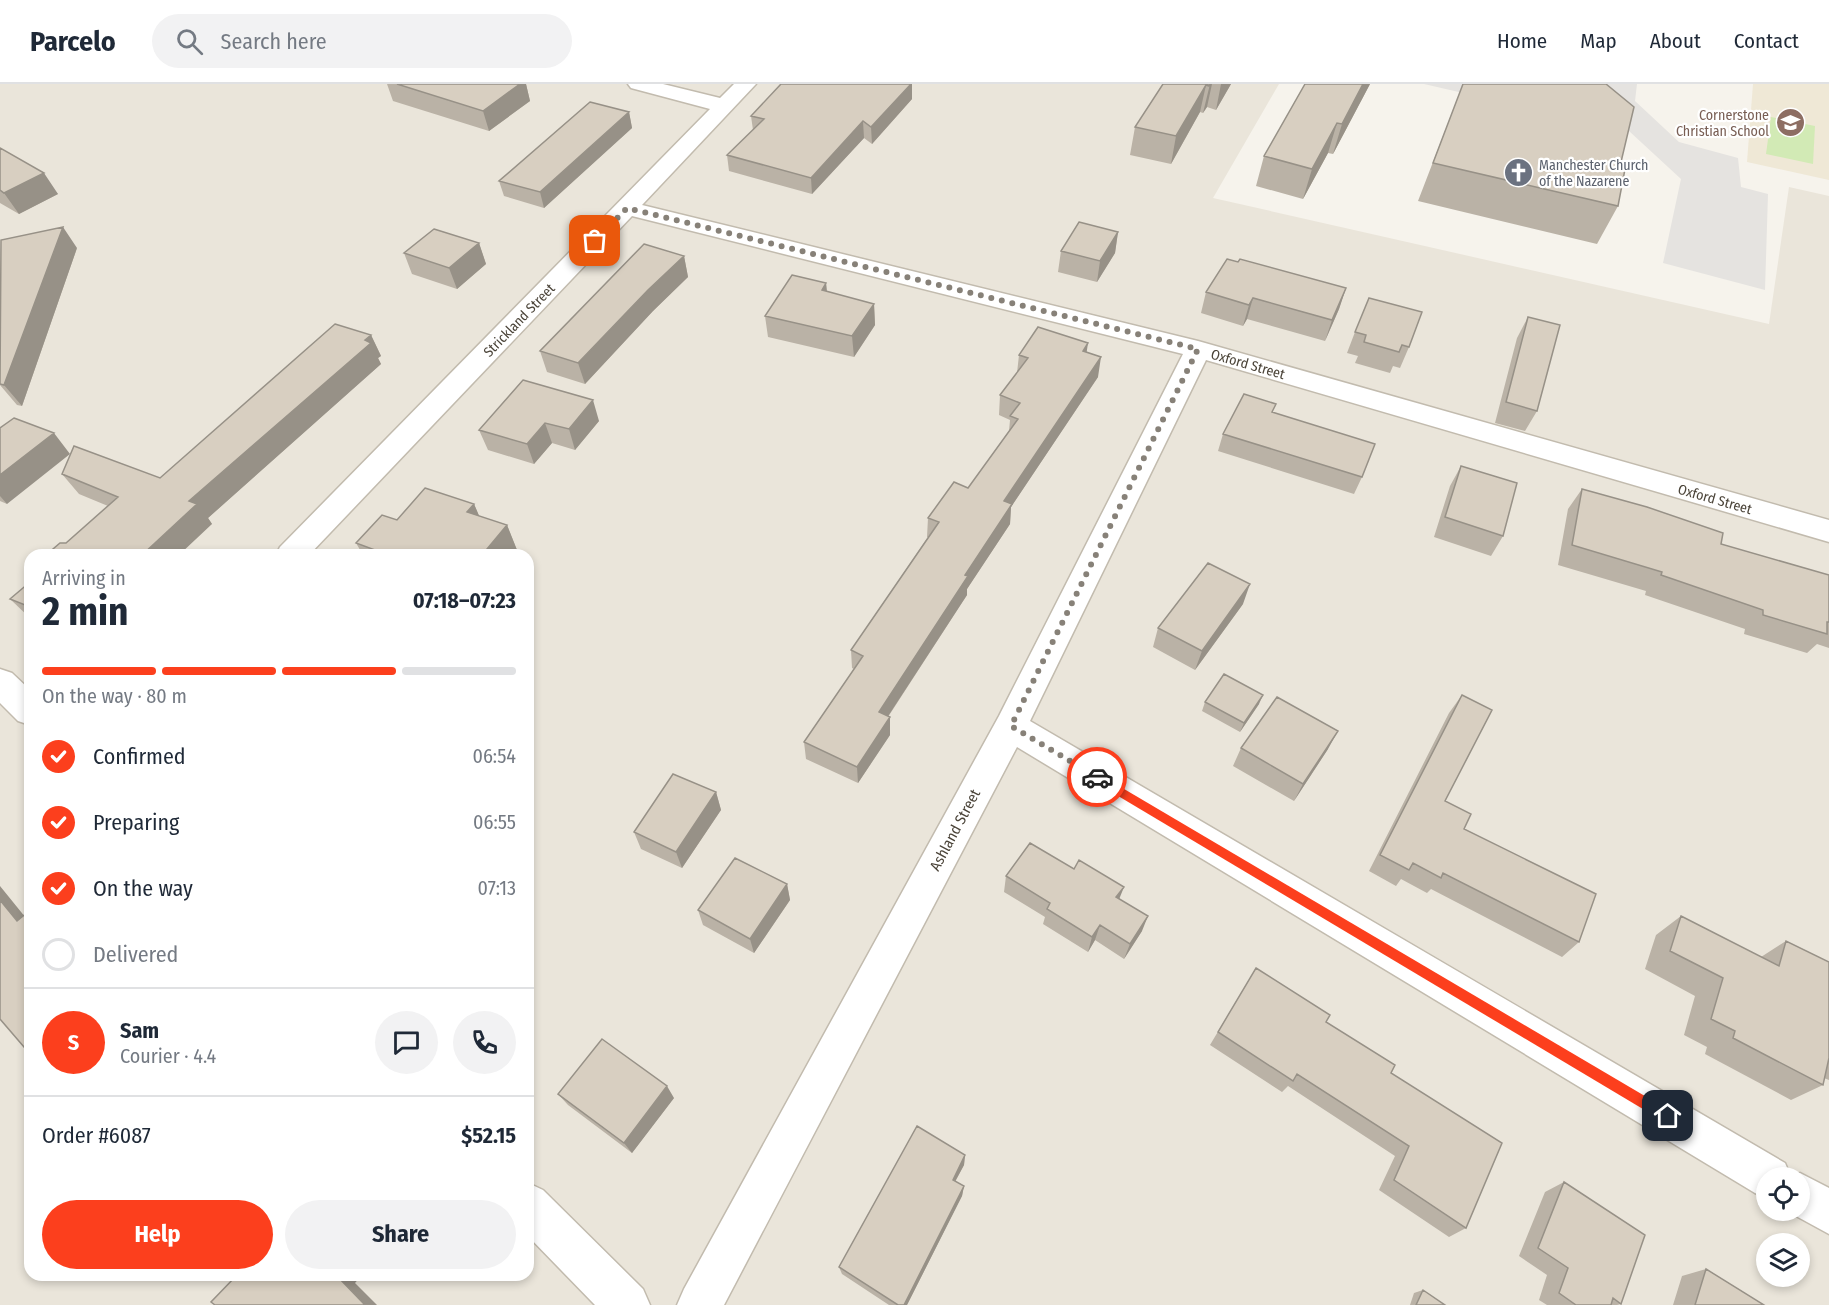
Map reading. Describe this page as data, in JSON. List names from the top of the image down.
{
  "streets": {
    "street": ["Strickland Street", "Oxford Street", "Ashland Street"]
  },
  "crossings": [
    ["Strickland Street", "Oxford Street"],
    ["Oxford Street", "Ashland Street"]
  ],
  "places": {
    "school or university": ["Cornerstone Christian School"],
    "church": ["Manchester Church of the Nazarene"]
  },
  "page": {
    "header": "Parcelo",
    "search": "Search here",
    "nav": [
      "Home",
      "Map",
      "About",
      "Contact"
    ],
    "heading": ["2 min", "Arriving in", "07:18–07:23"],
    "panel": [
      "Sam",
      "Courier · 4.4",
      "Order #6087",
      "$52.15"
    ],
    "bar": "On the way · 80 m",
    "list": [
      ["Confirmed", "06:54"],
      ["Preparing", "06:55"],
      ["On the way", "07:13"],
      "Delivered"
    ],
    "round": "S",
    "buttons": ["Help", "Share"]
  }
}
